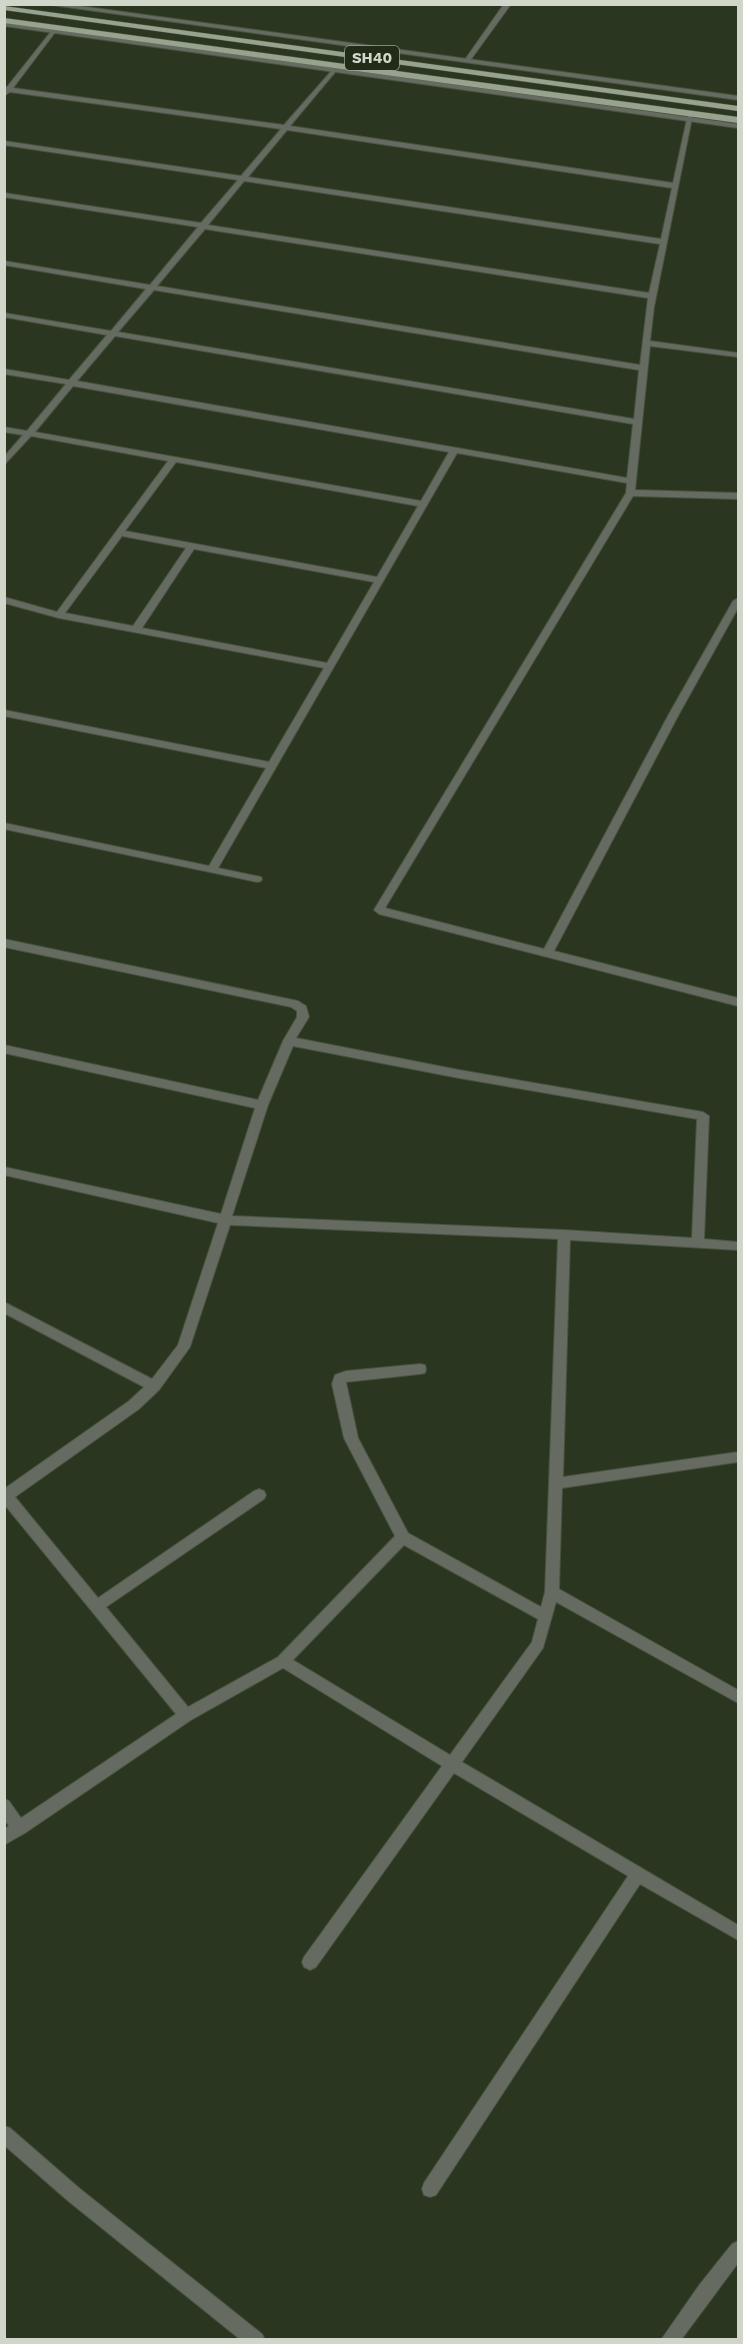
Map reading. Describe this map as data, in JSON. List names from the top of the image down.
{
  "streets": {
    "main road": ["SH40"]
  }
}
